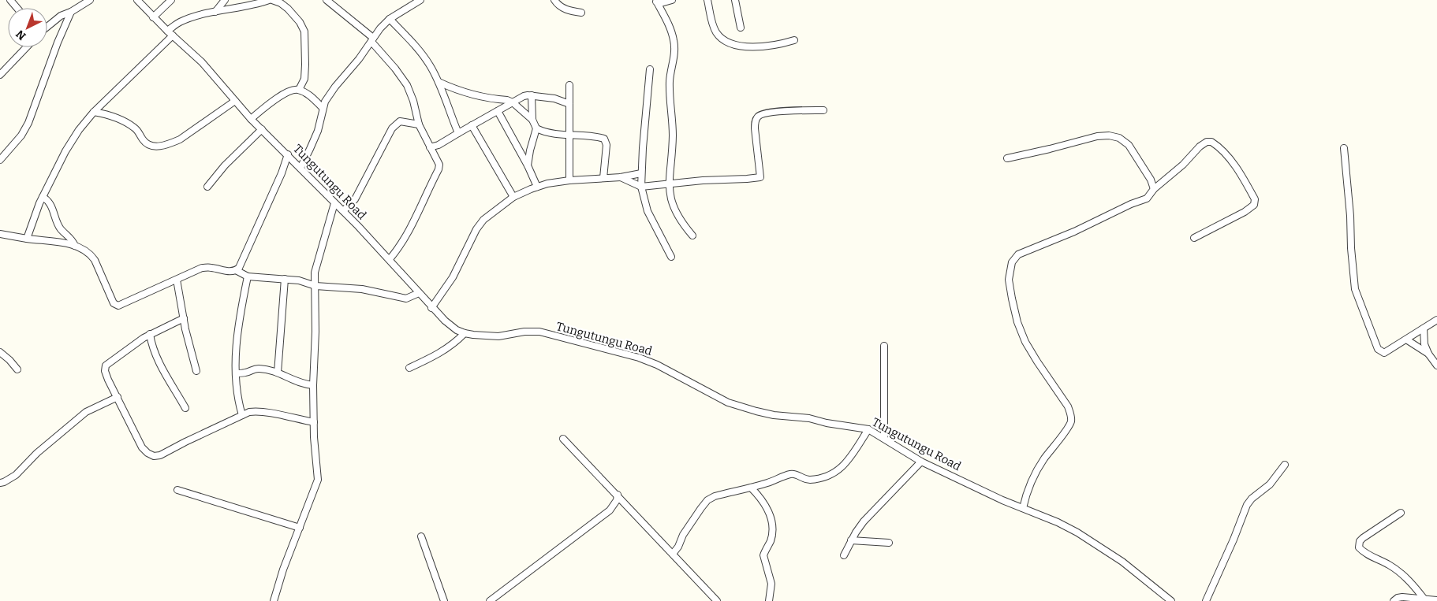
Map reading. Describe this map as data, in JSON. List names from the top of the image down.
{
  "streets": {
    "street": ["Tungutungu Road"]
  },
  "north": "bottom left"
}
